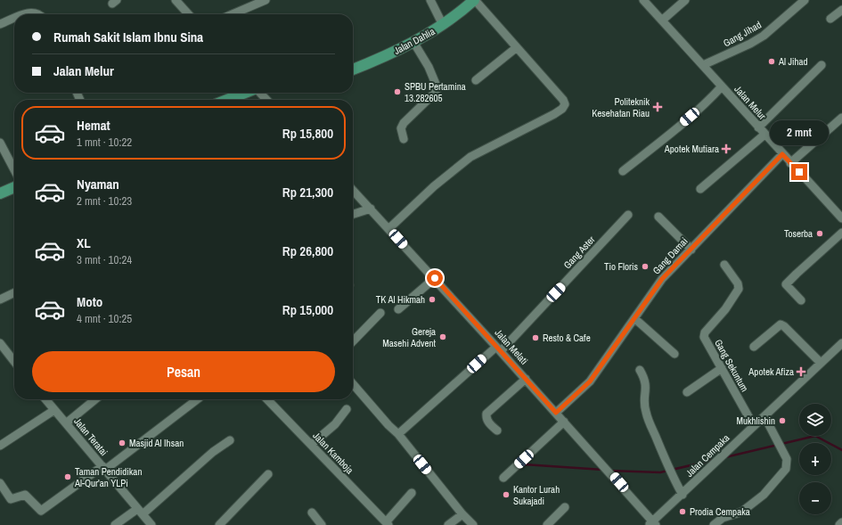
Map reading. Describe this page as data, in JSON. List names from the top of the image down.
{
  "streets": {
    "main road": ["Jalan Dahlia"],
    "street": [
      "Gang Jihad",
      "Jalan Melur",
      "Gang Aster",
      "Gang Damai",
      "Jalan Melati",
      "Gang Sekuntum",
      "Jalan Teratai",
      "Jalan Kamboja",
      "Jalan Cempaka"
    ]
  },
  "crossings": [
    ["Gang Jihad", "Jalan Melur"],
    ["Jalan Melur", "Gang Damai"],
    ["Gang Aster", "Jalan Melati"],
    ["Gang Damai", "Jalan Melati"],
    ["Jalan Melati", "Jalan Cempaka"],
    ["Gang Sekuntum", "Jalan Cempaka"]
  ],
  "places": {
    "other": [
      "Al Jihad",
      "SPBU Pertamina 13.282605",
      "Toserba",
      "Tio Floris",
      "TK Al Hikmah",
      "Gereja Masehi Advent",
      "Resto & Cafe",
      "Mukhlishin",
      "Masjid Al Ihsan",
      "Taman Pendidikan Al-Qur'an YLPi",
      "Kantor Lurah Sukajadi",
      "Prodia Cempaka"
    ],
    "health": ["Politeknik Kesehatan Riau", "Apotek Mutiara", "Apotek Afiza"]
  },
  "page": {
    "banner": ["Rumah Sakit Islam Ibnu Sina", "Jalan Melur"],
    "list": [
      {
        "name": "Hemat",
        "note": "1 mnt · 10:22",
        "value": "Rp 15,800"
      },
      {
        "name": "Nyaman",
        "note": "2 mnt · 10:23",
        "value": "Rp 21,300"
      },
      {
        "name": "XL",
        "note": "3 mnt · 10:24",
        "value": "Rp 26,800"
      },
      {
        "name": "Moto",
        "note": "4 mnt · 10:25",
        "value": "Rp 15,000"
      }
    ],
    "bubble": "2 mnt",
    "buttons": "Pesan",
    "map_buttons": ["+", "−"]
  }
}
